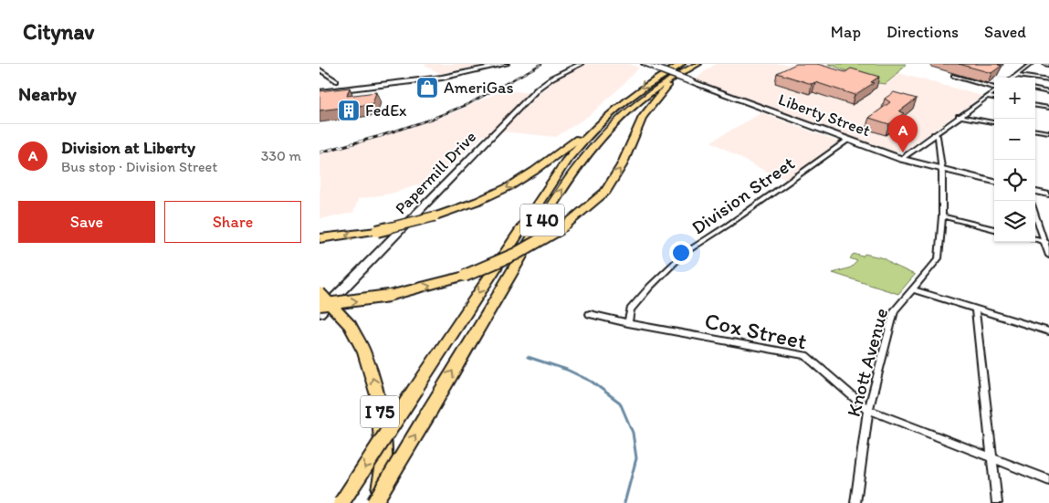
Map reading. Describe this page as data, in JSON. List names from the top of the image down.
{
  "streets": {
    "highway": ["I 40", "I 75"],
    "main road": ["Liberty Street", "Papermill Drive"],
    "street": ["Division Street", "Cox Street", "Knott Avenue"]
  },
  "crossings": [
    ["Liberty Street", "Division Street"],
    ["Liberty Street", "Knott Avenue"],
    ["Division Street", "Cox Street"],
    ["I 40", "I 75"],
    ["Cox Street", "Knott Avenue"]
  ],
  "places": {
    "shop": ["AmeriGas"],
    "building": ["FedEx"]
  },
  "page": {
    "header": "Citynav",
    "nav": ["Map", "Directions", "Saved"],
    "heading": "Nearby",
    "map_buttons": ["+", "−"],
    "pins": "A",
    "list": [
      {
        "mark": "A",
        "name": "Division at Liberty",
        "note": "Bus stop · Division Street",
        "value": "330 m"
      }
    ],
    "buttons": ["Save", "Share"]
  }
}
